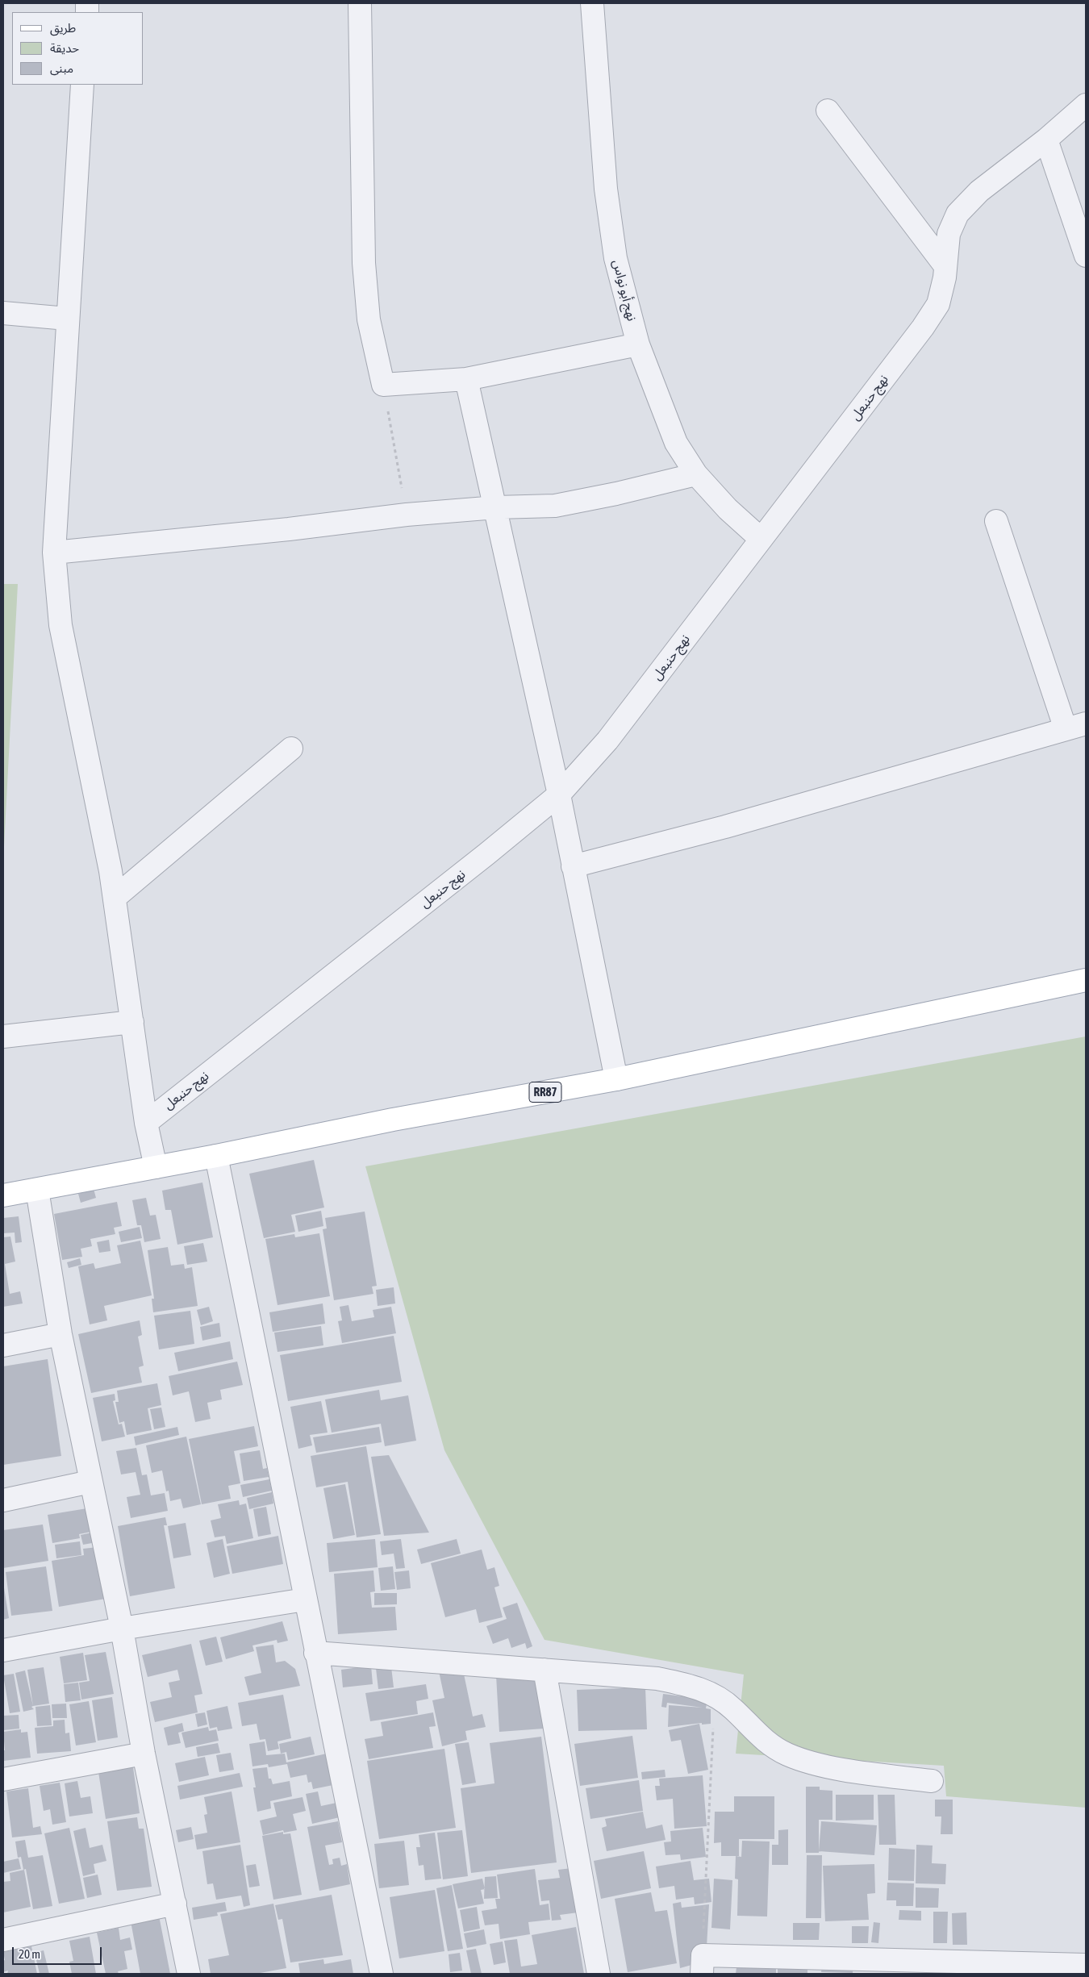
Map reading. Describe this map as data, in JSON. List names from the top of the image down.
{
  "streets": {
    "main road": ["RR87"],
    "street": ["نهج أبو نواس", "نهج حنبعل"]
  },
  "crossings": [
    ["نهج أبو نواس", "نهج حنبعل"]
  ],
  "legend": ["طريق", "حديقة", "مبنى"],
  "scale_bar": "20 m"
}
